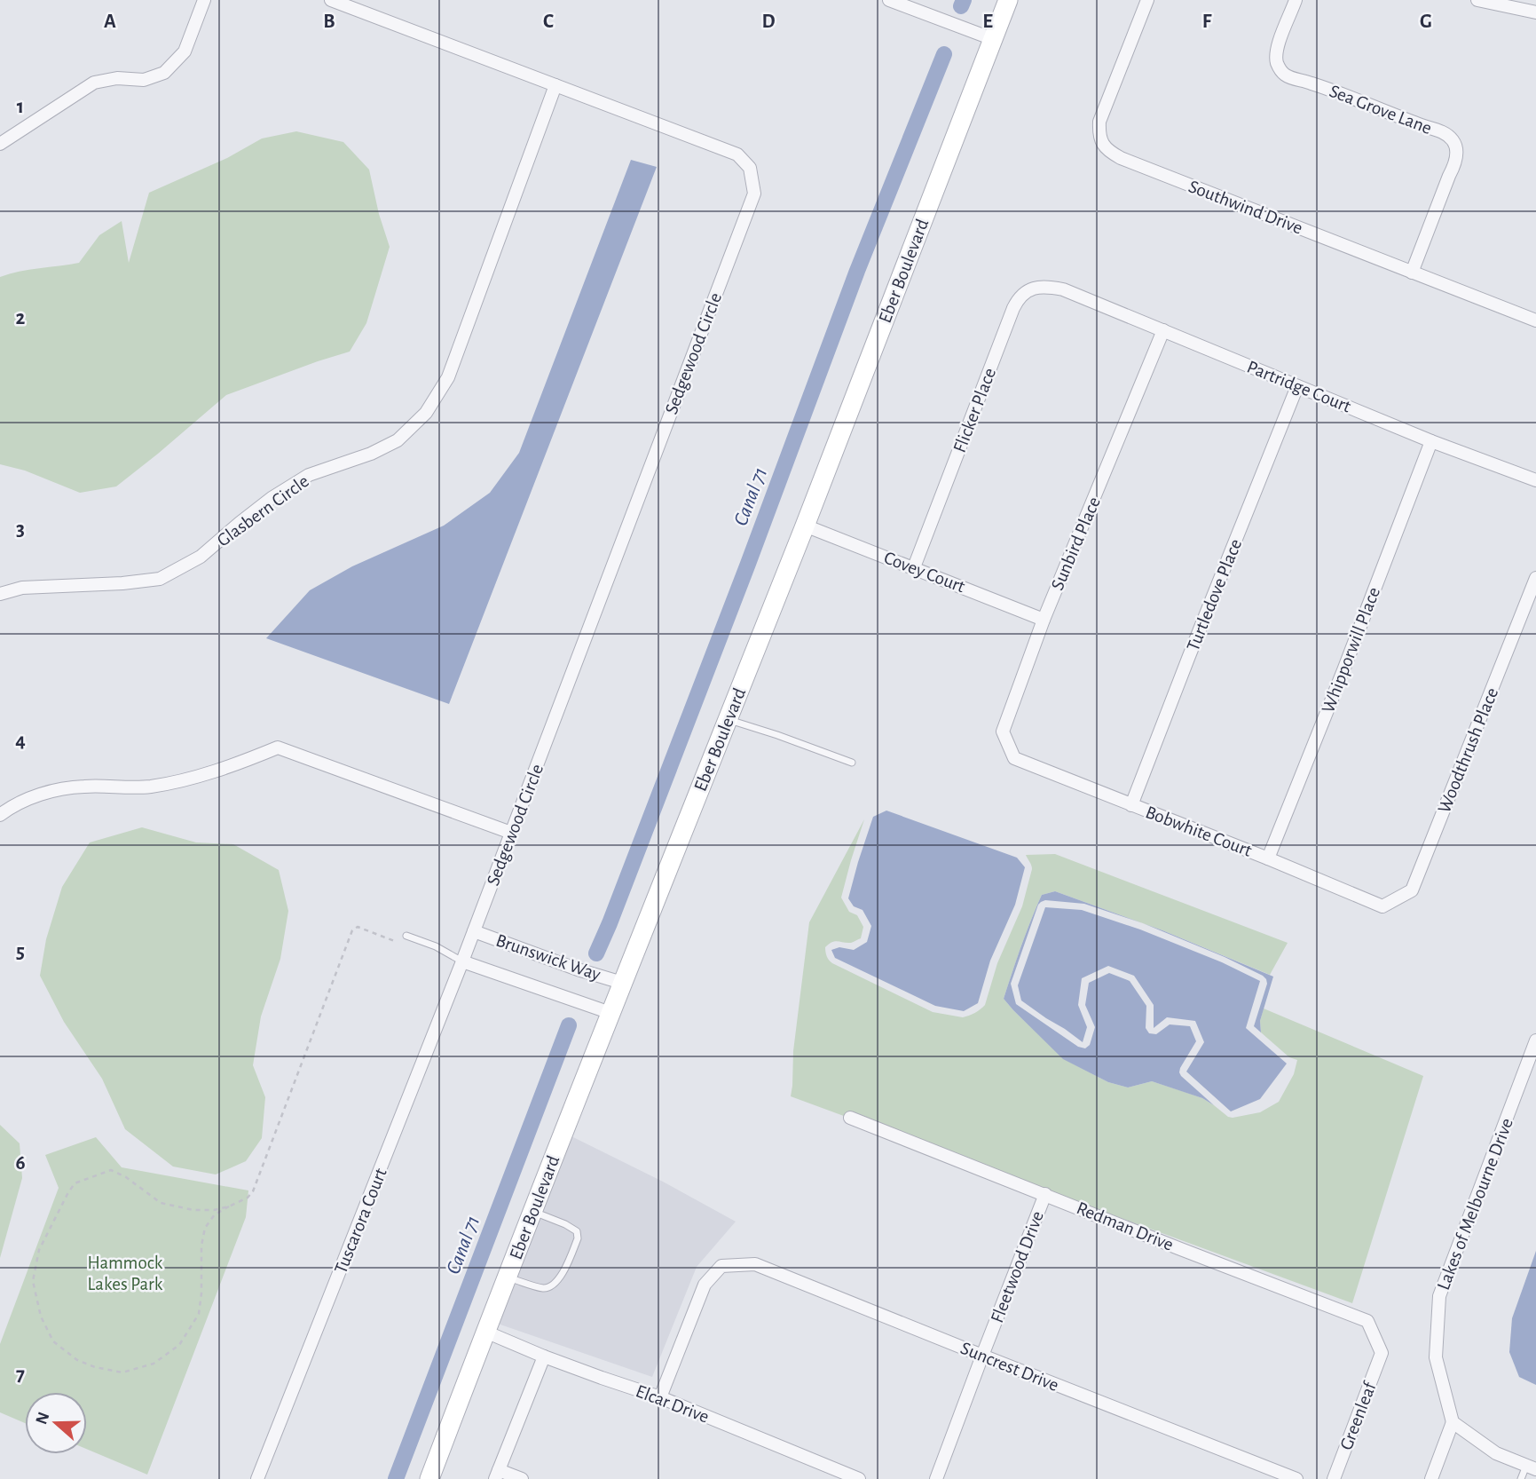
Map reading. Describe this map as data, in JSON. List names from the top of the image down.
{
  "streets": {
    "street": [
      "Sea Grove Lane",
      "Southwind Drive",
      "Eber Boulevard",
      "Sedgewood Circle",
      "Partridge Court",
      "Flicker Place",
      "Glasbern Circle",
      "Sunbird Place",
      "Covey Court",
      "Turtledove Place",
      "Whipporwill Place",
      "Woodthrush Place",
      "Bobwhite Court",
      "Brunswick Way",
      "Lakes of Melbourne Drive",
      "Tuscarora Court",
      "Redman Drive",
      "Fleetwood Drive",
      "Suncrest Drive",
      "Elcar Drive",
      "Greenleaf"
    ]
  },
  "crossings": [
    ["Sea Grove Lane", "Southwind Drive"],
    ["Eber Boulevard", "Covey Court"],
    ["Eber Boulevard", "Brunswick Way"],
    ["Eber Boulevard", "Elcar Drive"],
    ["Sedgewood Circle", "Glasbern Circle"],
    ["Sedgewood Circle", "Brunswick Way"],
    ["Sedgewood Circle", "Tuscarora Court"],
    ["Partridge Court", "Flicker Place"],
    ["Partridge Court", "Sunbird Place"],
    ["Partridge Court", "Turtledove Place"],
    ["Partridge Court", "Whipporwill Place"],
    ["Flicker Place", "Covey Court"],
    ["Sunbird Place", "Covey Court"],
    ["Sunbird Place", "Bobwhite Court"],
    ["Turtledove Place", "Bobwhite Court"],
    ["Whipporwill Place", "Bobwhite Court"],
    ["Woodthrush Place", "Bobwhite Court"],
    ["Brunswick Way", "Tuscarora Court"],
    ["Redman Drive", "Fleetwood Drive"],
    ["Redman Drive", "Greenleaf"],
    ["Fleetwood Drive", "Suncrest Drive"],
    ["Suncrest Drive", "Elcar Drive"]
  ],
  "water": ["Canal 71"],
  "parks": ["Hammock Lakes Park"],
  "north": "left",
  "grid": {
    "columns": [
      "A",
      "B",
      "C",
      "D",
      "E",
      "F",
      "G"
    ],
    "rows": [
      "1",
      "2",
      "3",
      "4",
      "5",
      "6",
      "7"
    ]
  }
}
